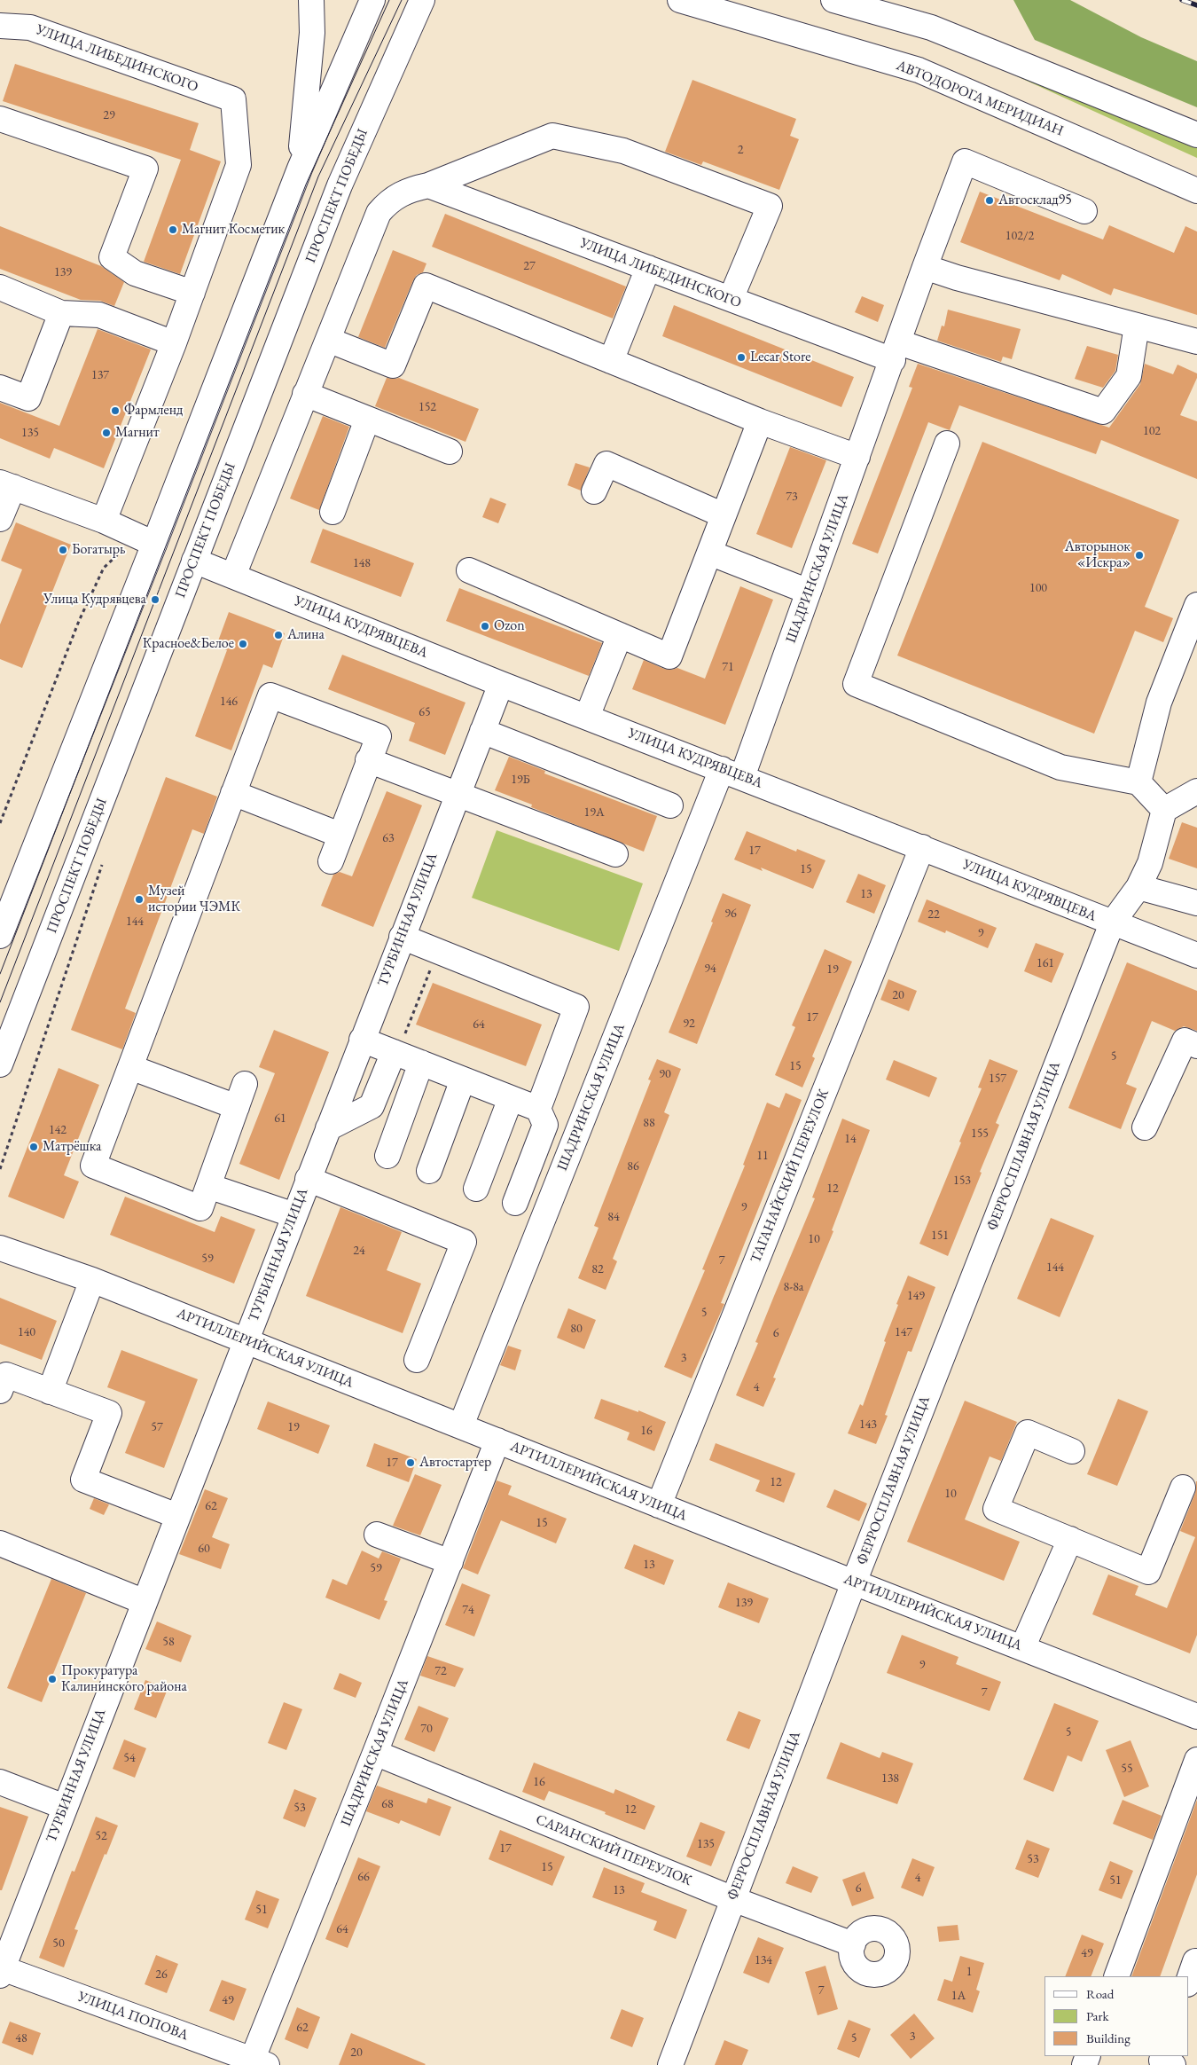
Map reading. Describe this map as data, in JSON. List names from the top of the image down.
{
  "streets": {
    "street": [
      "УЛИЦА ЛИБЕДИНСКОГО",
      "АВТОДОРОГА МЕРИДИАН",
      "ПРОСПЕКТ ПОБЕДЫ",
      "ШАДРИНСКАЯ УЛИЦА",
      "УЛИЦА КУДРЯВЦЕВА",
      "ТУРБИННАЯ УЛИЦА",
      "ФЕРРОСПЛАВНАЯ УЛИЦА",
      "ТАГАНАЙСКИЙ ПЕРЕУЛОК",
      "АРТИЛЛЕРИЙСКАЯ УЛИЦА",
      "САРАНСКИЙ ПЕРЕУЛОК",
      "УЛИЦА ПОПОВА"
    ]
  },
  "crossings": [
    ["УЛИЦА ЛИБЕДИНСКОГО", "ШАДРИНСКАЯ УЛИЦА"],
    ["ПРОСПЕКТ ПОБЕДЫ", "УЛИЦА КУДРЯВЦЕВА"],
    ["ШАДРИНСКАЯ УЛИЦА", "УЛИЦА КУДРЯВЦЕВА"],
    ["ШАДРИНСКАЯ УЛИЦА", "АРТИЛЛЕРИЙСКАЯ УЛИЦА"],
    ["ШАДРИНСКАЯ УЛИЦА", "САРАНСКИЙ ПЕРЕУЛОК"],
    ["ШАДРИНСКАЯ УЛИЦА", "УЛИЦА ПОПОВА"],
    ["УЛИЦА КУДРЯВЦЕВА", "ТУРБИННАЯ УЛИЦА"],
    ["УЛИЦА КУДРЯВЦЕВА", "ФЕРРОСПЛАВНАЯ УЛИЦА"],
    ["УЛИЦА КУДРЯВЦЕВА", "ТАГАНАЙСКИЙ ПЕРЕУЛОК"],
    ["ТУРБИННАЯ УЛИЦА", "АРТИЛЛЕРИЙСКАЯ УЛИЦА"],
    ["ТУРБИННАЯ УЛИЦА", "УЛИЦА ПОПОВА"],
    ["ФЕРРОСПЛАВНАЯ УЛИЦА", "АРТИЛЛЕРИЙСКАЯ УЛИЦА"],
    ["ФЕРРОСПЛАВНАЯ УЛИЦА", "САРАНСКИЙ ПЕРЕУЛОК"],
    ["ТАГАНАЙСКИЙ ПЕРЕУЛОК", "АРТИЛЛЕРИЙСКАЯ УЛИЦА"]
  ],
  "places": [
    "Автосклад95",
    "Магнит Косметик",
    "Lecar Store",
    "Фармленд",
    "Магнит",
    "Богатырь",
    "Авторынок «Искра»",
    "Улица Кудрявцева",
    "Ozon",
    "Алина",
    "Красное&Белое",
    "Музей истории ЧЭМК",
    "Матрёшка",
    "Автостартер",
    "Прокуратура Калининского района"
  ],
  "house_numbers": [
    "29",
    "2",
    "102/2",
    "27",
    "139",
    "137",
    "152",
    "102",
    "135",
    "73",
    "148",
    "100",
    "71",
    "146",
    "65",
    "19Б",
    "19А",
    "63",
    "17",
    "15",
    "13",
    "96",
    "22",
    "144",
    "9",
    "161",
    "94",
    "19",
    "20",
    "17",
    "92",
    "64",
    "5",
    "15",
    "90",
    "157",
    "61",
    "88",
    "142",
    "155",
    "14",
    "11",
    "86",
    "153",
    "12",
    "9",
    "84",
    "151",
    "10",
    "24",
    "59",
    "7",
    "144",
    "82",
    "8-8а",
    "149",
    "5",
    "80",
    "140",
    "147",
    "6",
    "3",
    "4",
    "143",
    "57",
    "19",
    "16",
    "17",
    "12",
    "10",
    "62",
    "15",
    "60",
    "13",
    "59",
    "139",
    "74",
    "58",
    "9",
    "72",
    "7",
    "70",
    "5",
    "54",
    "55",
    "138",
    "16",
    "68",
    "53",
    "12",
    "52",
    "135",
    "17",
    "53",
    "15",
    "66",
    "4",
    "51",
    "6",
    "13",
    "51",
    "64",
    "50",
    "49",
    "134",
    "1",
    "26",
    "7",
    "1А",
    "49",
    "62",
    "3",
    "48",
    "5",
    "20"
  ],
  "legend": ["Road", "Park", "Building"]
}
